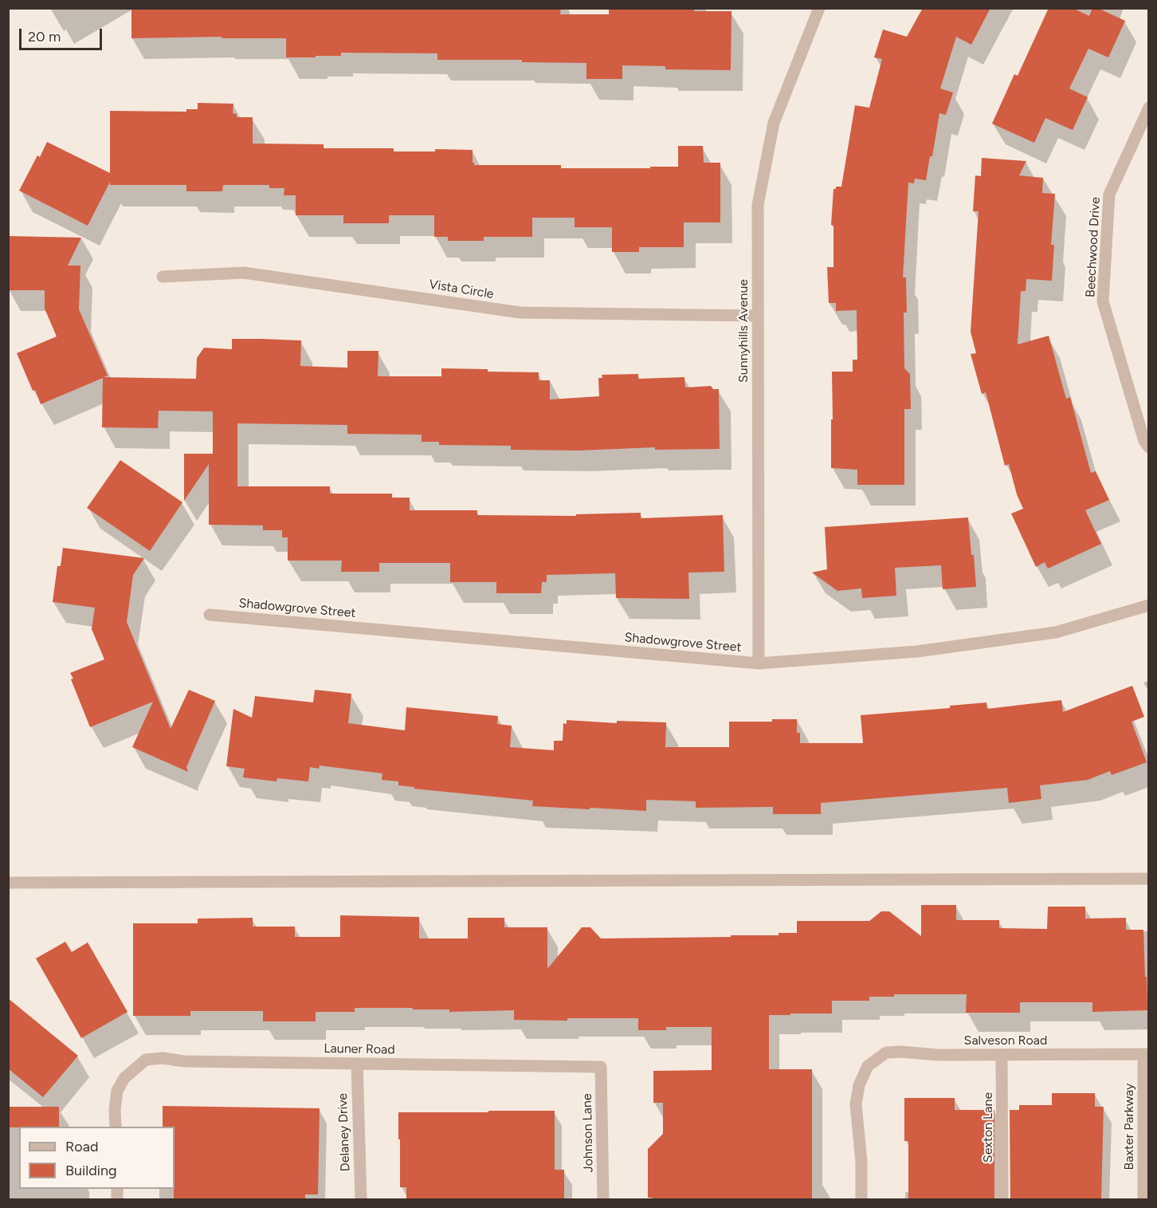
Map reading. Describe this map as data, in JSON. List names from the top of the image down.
{
  "streets": {
    "street": [
      "Beechwood Drive",
      "Vista Circle",
      "Sunnyhills Avenue",
      "Shadowgrove Street",
      "Salveson Road",
      "Launer Road",
      "Baxter Parkway",
      "Sexton Lane",
      "Delaney Drive",
      "Johnson Lane"
    ]
  },
  "crossings": [
    ["Vista Circle", "Sunnyhills Avenue"],
    ["Sunnyhills Avenue", "Shadowgrove Street"],
    ["Salveson Road", "Baxter Parkway"],
    ["Salveson Road", "Sexton Lane"],
    ["Launer Road", "Delaney Drive"],
    ["Launer Road", "Johnson Lane"]
  ],
  "legend": ["Road", "Building"],
  "scale_bar": "20 m"
}
